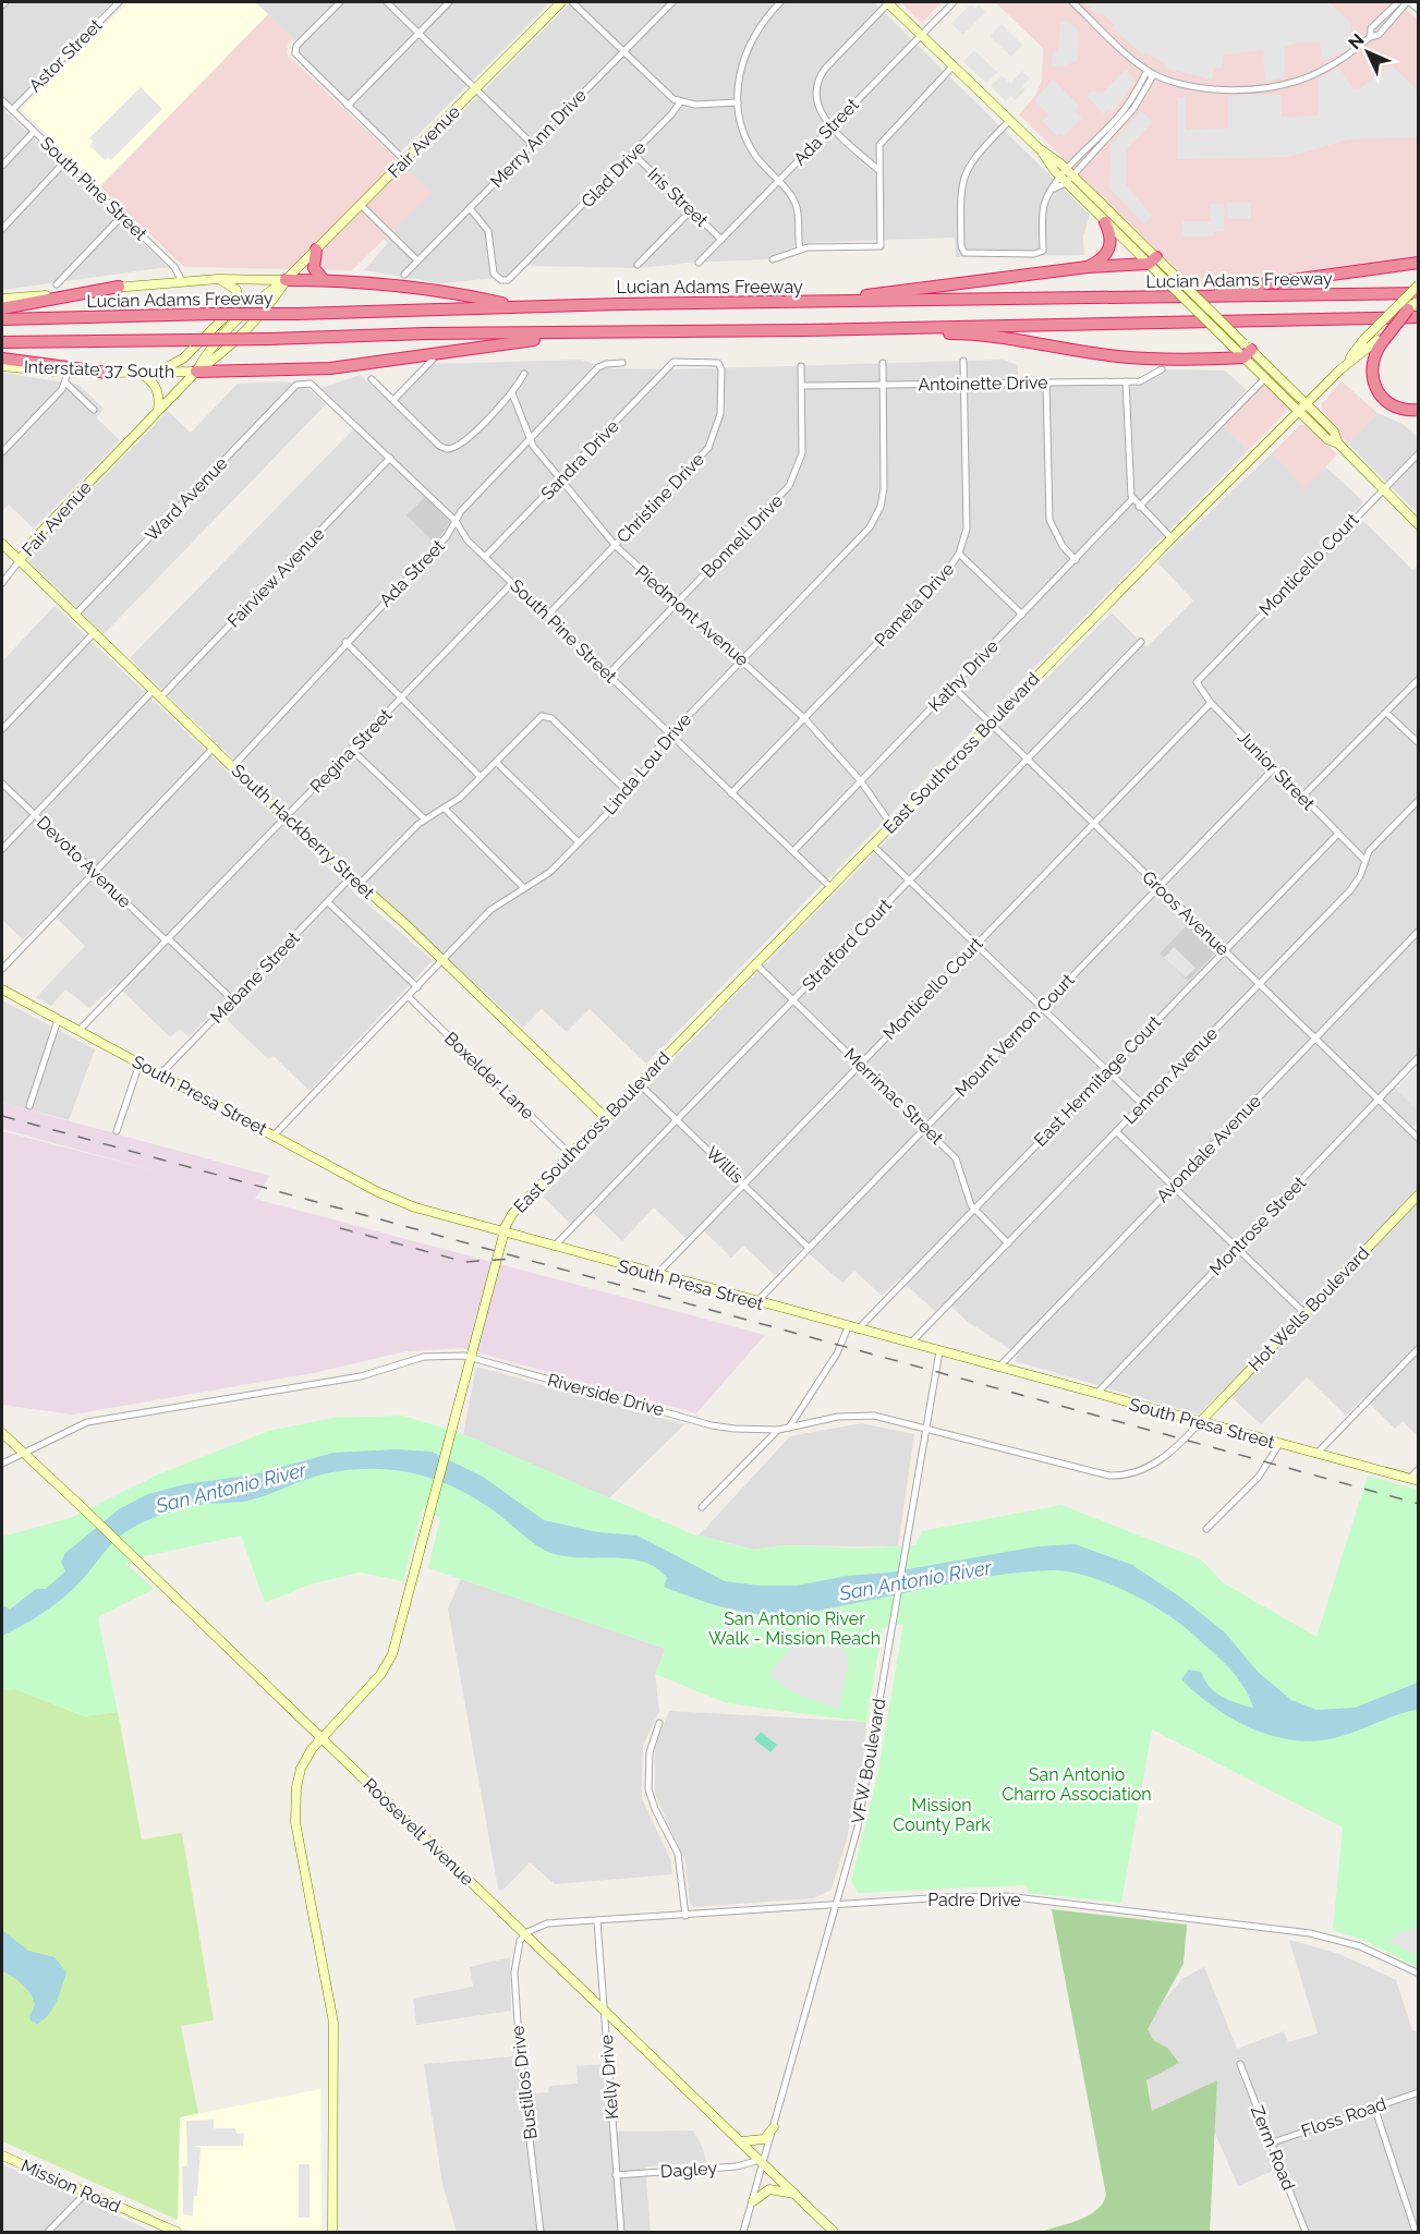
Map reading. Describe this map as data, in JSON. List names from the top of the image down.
{
  "streets": {
    "highway": ["Lucian Adams Freeway"],
    "main road": [
      "Fair Avenue",
      "Interstate 37 South",
      "East Southcross Boulevard",
      "South Hackberry Street",
      "South Presa Street",
      "Hot Wells Boulevard",
      "Roosevelt Avenue",
      "Mission Road"
    ],
    "street": [
      "Astor Street",
      "Ada Street",
      "Merry Ann Drive",
      "Glad Drive",
      "South Pine Street",
      "Iris Street",
      "Antoinette Drive",
      "Sandra Drive",
      "Christine Drive",
      "Ward Avenue",
      "Bonnell Drive",
      "Monticello Court",
      "Fairview Avenue",
      "Pamela Drive",
      "Piedmont Avenue",
      "Kathy Drive",
      "Regina Street",
      "Linda Lou Drive",
      "Junior Street",
      "Devoto Avenue",
      "Groos Avenue",
      "Stratford Court",
      "Mebane Street",
      "Mount Vernon Court",
      "Boxelder Lane",
      "Lennon Avenue",
      "East Hermitage Court",
      "Merrimac Street",
      "Avondale Avenue",
      "Willis",
      "Montrose Street",
      "Riverside Drive",
      "VFW Boulevard",
      "Padre Drive",
      "Kelly Drive",
      "Bustillos Drive",
      "Floss Road",
      "Zerm Road",
      "Dagley"
    ]
  },
  "crossings": [
    ["Astor Street", "South Pine Street"],
    ["Ada Street", "South Pine Street"],
    ["Ada Street", "Iris Street"],
    ["Ada Street", "Piedmont Avenue"],
    ["Ada Street", "South Hackberry Street"],
    ["Merry Ann Drive", "Glad Drive"],
    ["Fair Avenue", "Interstate 37 South"],
    ["Fair Avenue", "South Hackberry Street"],
    ["Glad Drive", "Iris Street"],
    ["South Pine Street", "Sandra Drive"],
    ["South Pine Street", "Christine Drive"],
    ["South Pine Street", "Ward Avenue"],
    ["South Pine Street", "Bonnell Drive"],
    ["South Pine Street", "Fairview Avenue"],
    ["South Pine Street", "Pamela Drive"],
    ["South Pine Street", "Kathy Drive"],
    ["South Pine Street", "Regina Street"],
    ["South Pine Street", "East Southcross Boulevard"],
    ["South Pine Street", "Linda Lou Drive"],
    ["Antoinette Drive", "Bonnell Drive"],
    ["Antoinette Drive", "Pamela Drive"],
    ["Antoinette Drive", "Linda Lou Drive"],
    ["Sandra Drive", "Christine Drive"],
    ["Sandra Drive", "Piedmont Avenue"],
    ["Christine Drive", "Piedmont Avenue"],
    ["Ward Avenue", "South Hackberry Street"],
    ["Bonnell Drive", "Piedmont Avenue"],
    ["Monticello Court", "Junior Street"],
    ["Monticello Court", "Groos Avenue"],
    ["Monticello Court", "South Presa Street"],
    ["Monticello Court", "Merrimac Street"],
    ["Monticello Court", "Willis"],
    ["Fairview Avenue", "South Hackberry Street"],
    ["Pamela Drive", "Piedmont Avenue"],
    ["Piedmont Avenue", "Kathy Drive"],
    ["Piedmont Avenue", "East Southcross Boulevard"],
    ["Piedmont Avenue", "Linda Lou Drive"],
    ["Kathy Drive", "Groos Avenue"],
    ["Regina Street", "South Hackberry Street"],
    ["Regina Street", "Devoto Avenue"],
    ["Regina Street", "South Presa Street"],
    ["East Southcross Boulevard", "South Hackberry Street"],
    ["East Southcross Boulevard", "Groos Avenue"],
    ["East Southcross Boulevard", "Boxelder Lane"],
    ["East Southcross Boulevard", "South Presa Street"],
    ["East Southcross Boulevard", "Merrimac Street"],
    ["East Southcross Boulevard", "Willis"],
    ["East Southcross Boulevard", "Riverside Drive"],
    ["East Southcross Boulevard", "Roosevelt Avenue"],
    ["Linda Lou Drive", "South Hackberry Street"],
    ["Linda Lou Drive", "Boxelder Lane"],
    ["Linda Lou Drive", "South Presa Street"],
    ["Junior Street", "Mount Vernon Court"],
    ["Junior Street", "Lennon Avenue"],
    ["Junior Street", "East Hermitage Court"],
    ["South Hackberry Street", "Mebane Street"],
    ["Devoto Avenue", "Mebane Street"],
    ["Groos Avenue", "Stratford Court"],
    ["Groos Avenue", "Mount Vernon Court"],
    ["Groos Avenue", "Lennon Avenue"],
    ["Groos Avenue", "East Hermitage Court"],
    ["Groos Avenue", "Avondale Avenue"],
    ["Groos Avenue", "Montrose Street"],
    ["Stratford Court", "South Presa Street"],
    ["Stratford Court", "Merrimac Street"],
    ["Stratford Court", "Willis"],
    ["Mebane Street", "South Presa Street"],
    ["Mount Vernon Court", "South Presa Street"],
    ["Mount Vernon Court", "Merrimac Street"],
    ["Mount Vernon Court", "Willis"],
    ["Lennon Avenue", "South Presa Street"],
    ["Lennon Avenue", "Merrimac Street"],
    ["East Hermitage Court", "South Presa Street"],
    ["East Hermitage Court", "Merrimac Street"],
    ["South Presa Street", "Avondale Avenue"],
    ["South Presa Street", "Montrose Street"],
    ["South Presa Street", "Hot Wells Boulevard"],
    ["South Presa Street", "Riverside Drive"],
    ["South Presa Street", "VFW Boulevard"],
    ["Hot Wells Boulevard", "Riverside Drive"],
    ["Riverside Drive", "VFW Boulevard"],
    ["Riverside Drive", "Roosevelt Avenue"],
    ["VFW Boulevard", "Roosevelt Avenue"],
    ["VFW Boulevard", "Padre Drive"],
    ["VFW Boulevard", "Dagley"],
    ["Roosevelt Avenue", "Padre Drive"],
    ["Roosevelt Avenue", "Kelly Drive"],
    ["Roosevelt Avenue", "Bustillos Drive"],
    ["Roosevelt Avenue", "Dagley"],
    ["Padre Drive", "Kelly Drive"],
    ["Padre Drive", "Bustillos Drive"],
    ["Kelly Drive", "Dagley"],
    ["Floss Road", "Zerm Road"]
  ],
  "water": ["San Antonio River"],
  "parks": ["San Antonio River Walk - Mission Reach", "San Antonio Charro Association", "Mission County Park"],
  "north": "top left"
}
